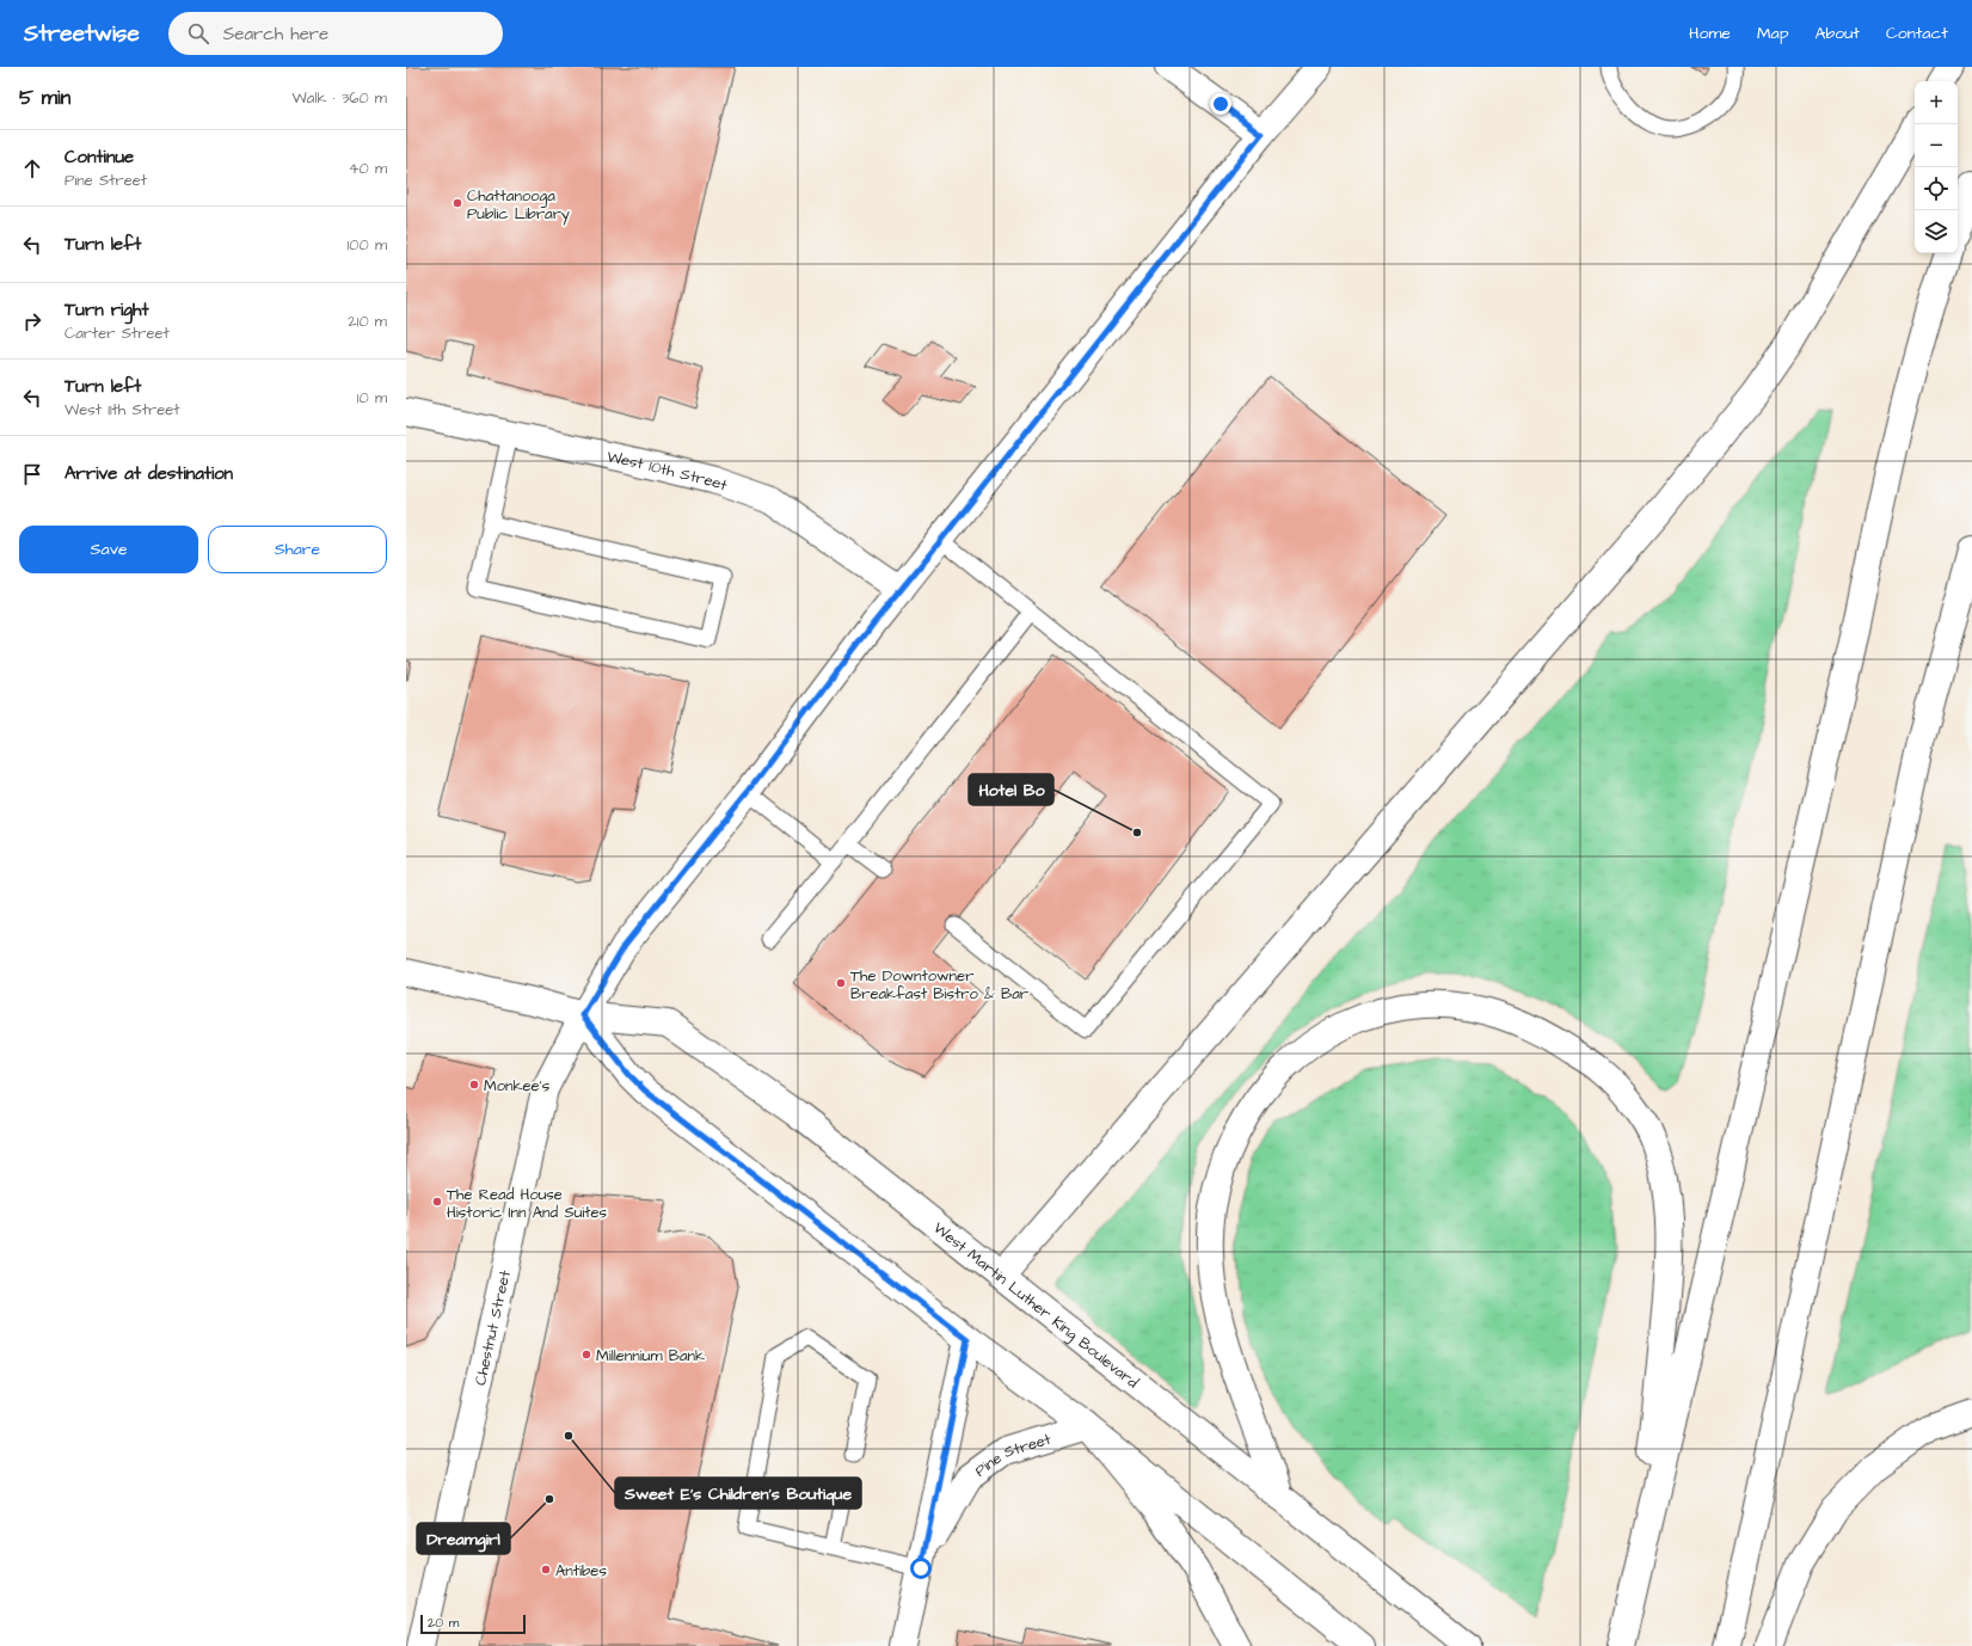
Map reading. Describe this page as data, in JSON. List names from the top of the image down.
{
  "streets": {
    "main road": [
      "West 10th Street",
      "West Martin Luther King Boulevard",
      "Chestnut Street",
      "Pine Street"
    ]
  },
  "crossings": [
    ["West 10th Street", "Chestnut Street"],
    ["West Martin Luther King Boulevard", "Chestnut Street"]
  ],
  "places": [
    "Chattanooga Public Library",
    "Hotel Bo",
    "The Downtowner Breakfast Bistro & Bar",
    "Monkee's",
    "The Read House Historic Inn And Suites",
    "Millennium Bank",
    "Sweet E's Children's Boutique",
    "Dreamgirl",
    "Antibes"
  ],
  "scale_bar": "20 m",
  "page": {
    "header": "Streetwise",
    "search": "Search here",
    "nav": [
      "Home",
      "Map",
      "About",
      "Contact"
    ],
    "heading": ["5 min", "Walk · 360 m"],
    "map_buttons": ["+", "−"],
    "list": [
      ["Continue", "Pine Street", "40 m"],
      ["Turn left", "100 m"],
      ["Turn right", "Carter Street", "210 m"],
      ["Turn left", "West 11th Street", "10 m"],
      "Arrive at destination"
    ],
    "buttons": ["Save", "Share"],
    "scale": "20 m"
  }
}
